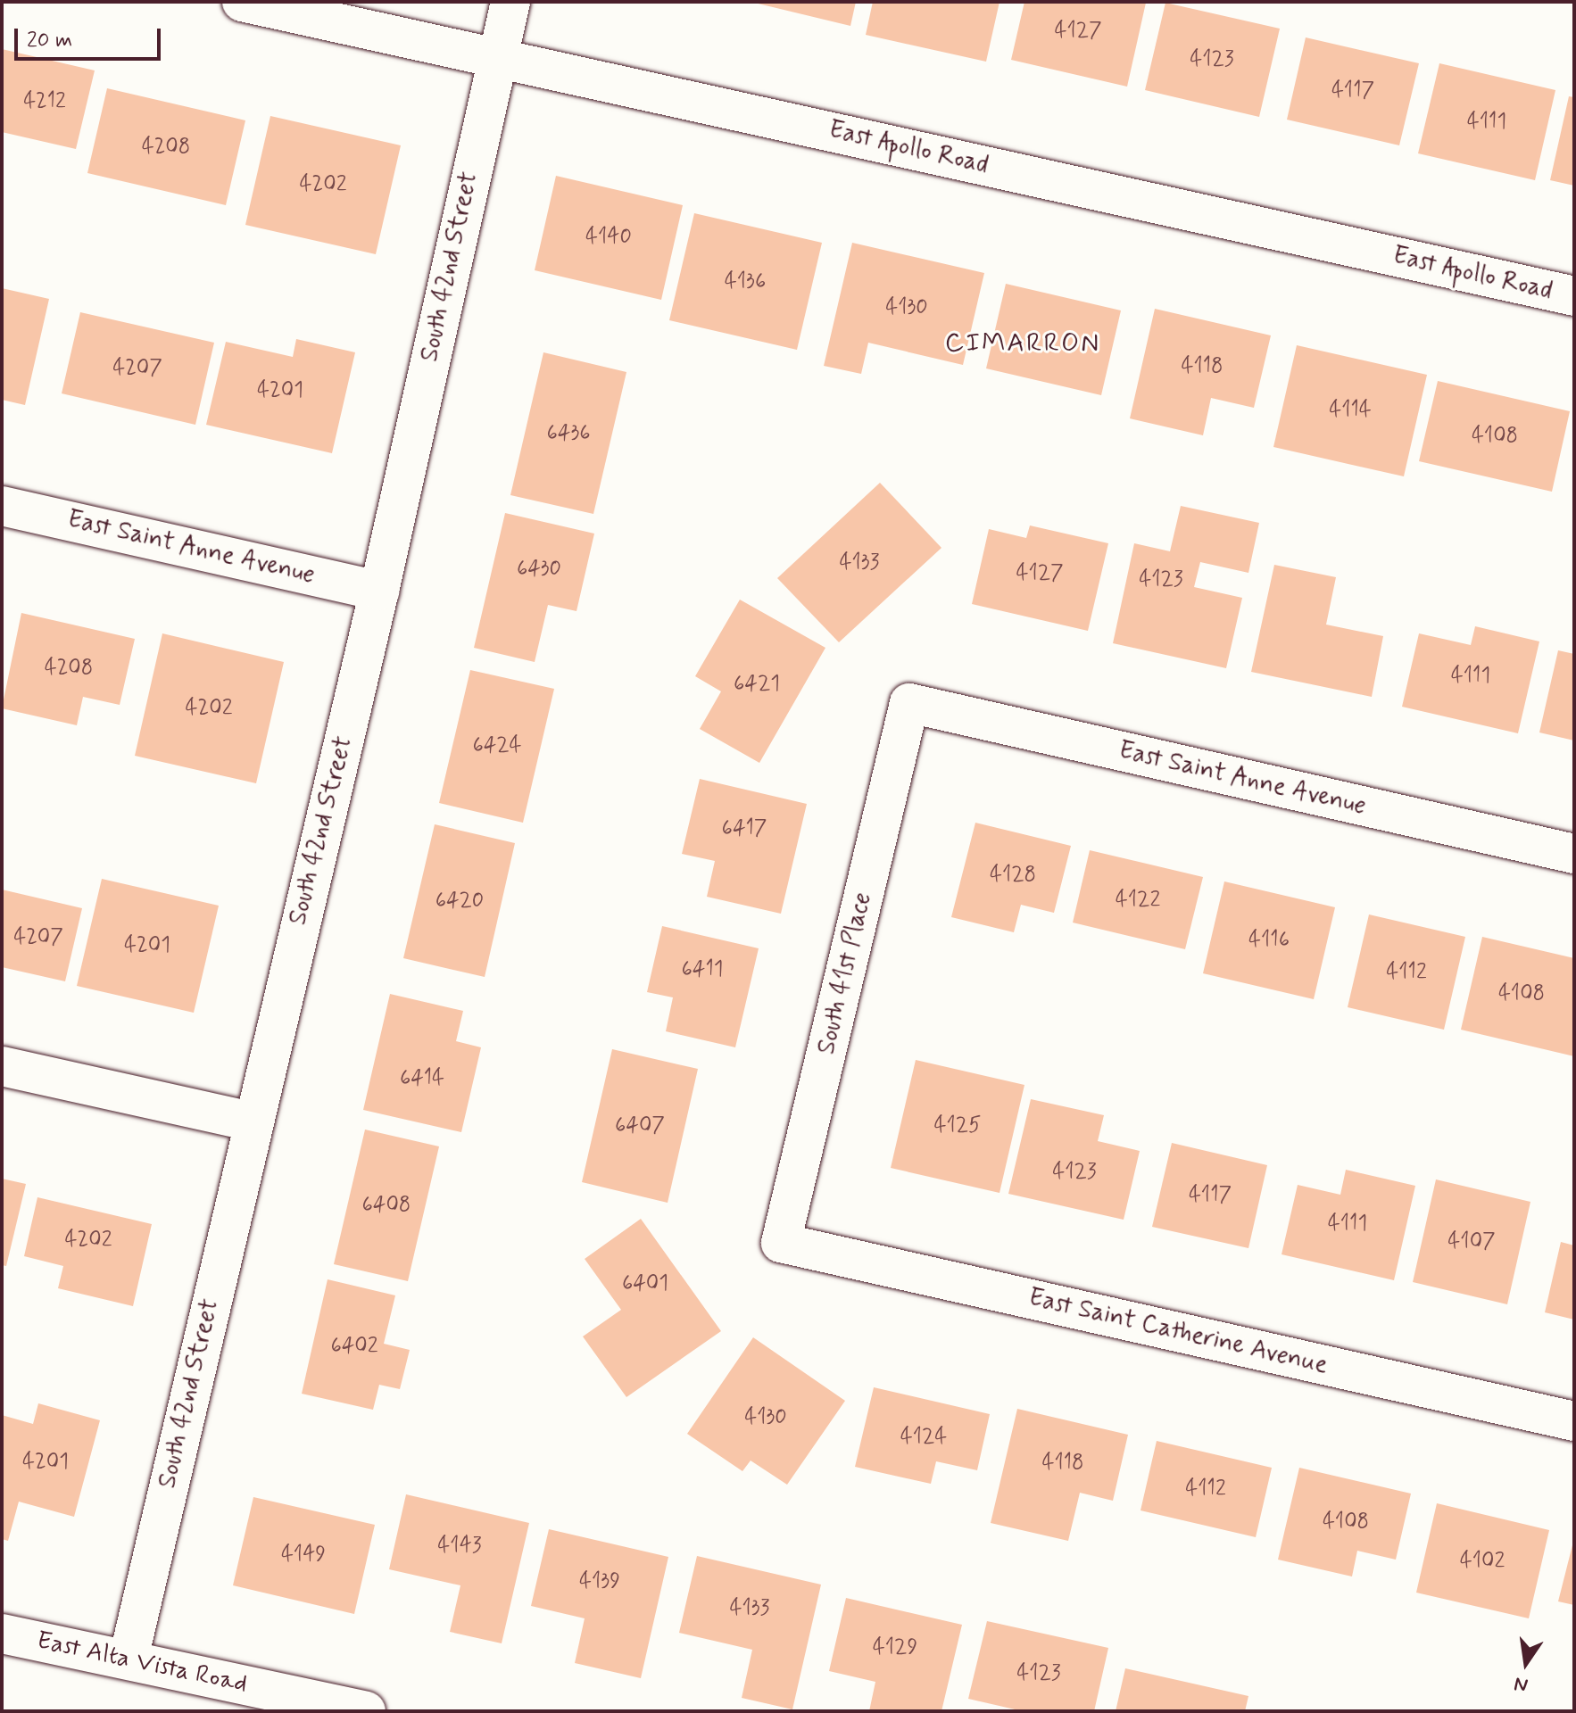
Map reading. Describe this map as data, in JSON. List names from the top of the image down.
{
  "streets": {
    "street": [
      "East Apollo Road",
      "South 42nd Street",
      "East Saint Anne Avenue",
      "South 41st Place",
      "East Saint Catherine Avenue",
      "East Alta Vista Road"
    ]
  },
  "crossings": [
    ["East Apollo Road", "South 42nd Street"],
    ["South 42nd Street", "East Saint Anne Avenue"],
    ["South 42nd Street", "East Alta Vista Road"],
    ["East Saint Anne Avenue", "South 41st Place"],
    ["South 41st Place", "East Saint Catherine Avenue"]
  ],
  "districts": ["CIMARRON"],
  "house_numbers": [
    "4127",
    "4123",
    "4117",
    "4212",
    "4111",
    "4208",
    "4202",
    "4140",
    "4136",
    "4130",
    "4118",
    "4207",
    "4201",
    "4114",
    "6436",
    "4108",
    "4133",
    "6430",
    "4127",
    "4123",
    "4208",
    "4111",
    "6421",
    "4202",
    "6424",
    "6417",
    "4128",
    "4122",
    "6420",
    "4207",
    "4116",
    "4201",
    "6411",
    "4112",
    "4108",
    "6414",
    "6407",
    "4125",
    "4123",
    "4117",
    "6408",
    "4111",
    "4202",
    "4107",
    "6401",
    "6402",
    "4130",
    "4124",
    "4201",
    "4118",
    "4112",
    "4108",
    "4143",
    "4149",
    "4102",
    "4139",
    "4133",
    "4129",
    "4123"
  ],
  "scale_bar": "20 m",
  "north": "bottom"
}
